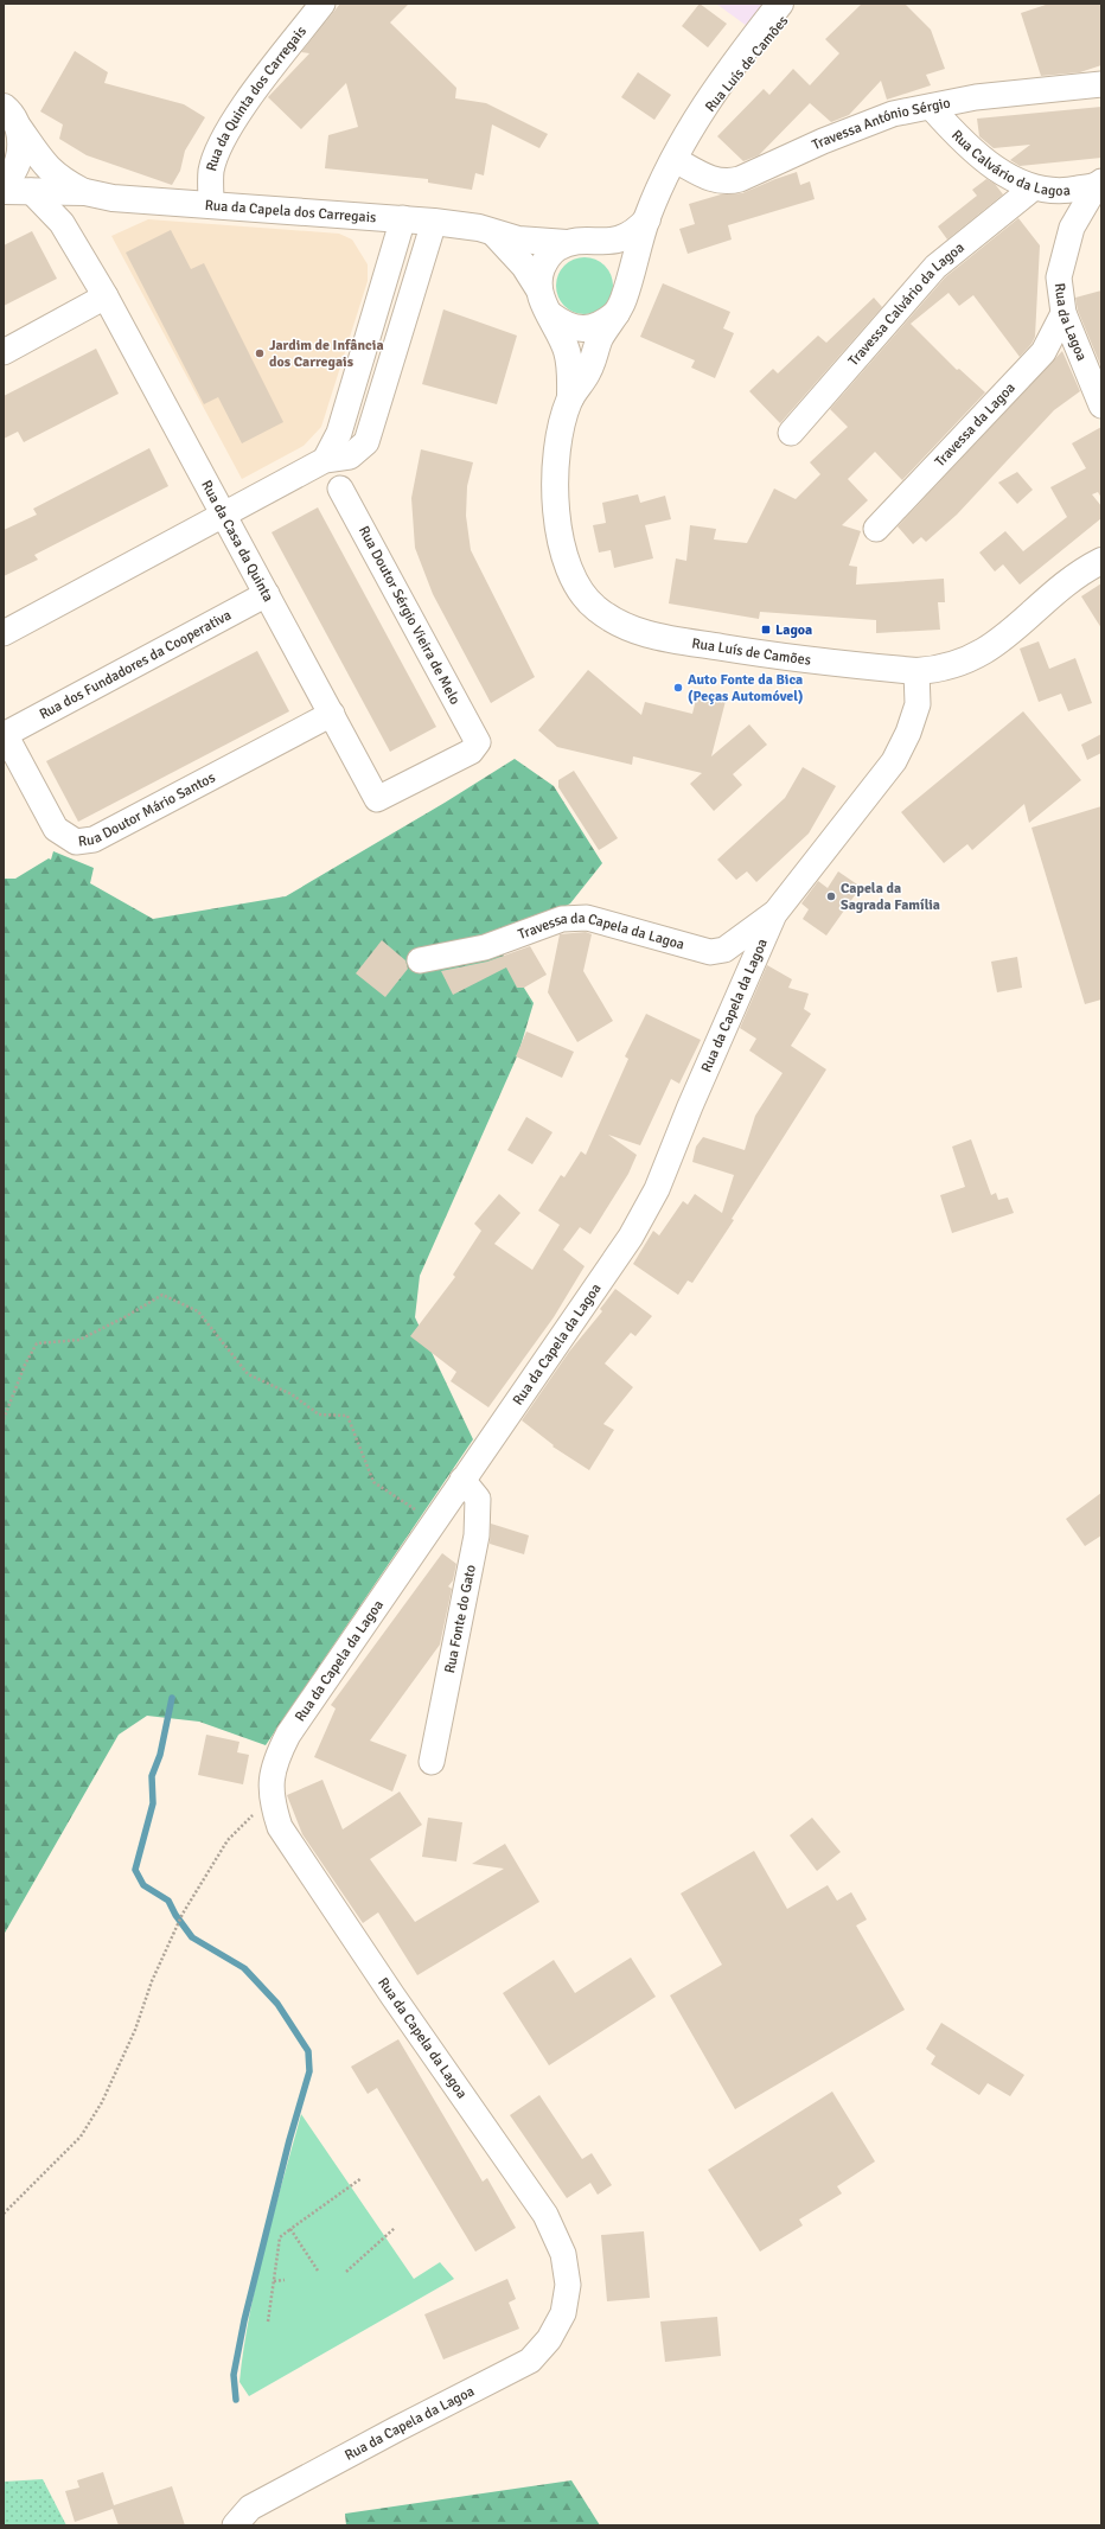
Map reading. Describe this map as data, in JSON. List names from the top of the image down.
{
  "streets": {
    "main road": ["Rua Luís de Camões", "Rua da Capela dos Carregais"],
    "street": [
      "Rua da Quinta dos Carregais",
      "Travessa António Sérgio",
      "Rua Calvário da Lagoa",
      "Travessa Calvário da Lagoa",
      "Rua da Lagoa",
      "Travessa da Lagoa",
      "Rua da Casa da Quinta",
      "Rua Doutor Sérgio Vieira de Melo",
      "Rua dos Fundadores da Cooperativa",
      "Rua Doutor Mário Santos",
      "Travessa da Capela da Lagoa",
      "Rua da Capela da Lagoa",
      "Rua Fonte do Gato"
    ]
  },
  "crossings": [
    ["Rua Luís de Camões", "Travessa António Sérgio"],
    ["Rua Luís de Camões", "Rua da Capela dos Carregais"],
    ["Rua Luís de Camões", "Rua da Capela da Lagoa"],
    ["Rua da Quinta dos Carregais", "Rua da Capela dos Carregais"],
    ["Travessa António Sérgio", "Rua Calvário da Lagoa"],
    ["Rua Calvário da Lagoa", "Travessa Calvário da Lagoa"],
    ["Rua Calvário da Lagoa", "Rua da Lagoa"],
    ["Rua da Capela dos Carregais", "Rua da Casa da Quinta"],
    ["Rua da Lagoa", "Travessa da Lagoa"],
    ["Rua da Casa da Quinta", "Rua Doutor Sérgio Vieira de Melo"],
    ["Rua da Casa da Quinta", "Rua dos Fundadores da Cooperativa"],
    ["Rua da Casa da Quinta", "Rua Doutor Mário Santos"],
    ["Rua dos Fundadores da Cooperativa", "Rua Doutor Mário Santos"],
    ["Travessa da Capela da Lagoa", "Rua da Capela da Lagoa"],
    ["Rua da Capela da Lagoa", "Rua Fonte do Gato"]
  ],
  "places": {
    "other": ["Jardim de Infância dos Carregais", "Auto Fonte da Bica (Peças Automóvel)", "Capela da Sagrada Família"],
    "transit": ["Lagoa"]
  }
}
